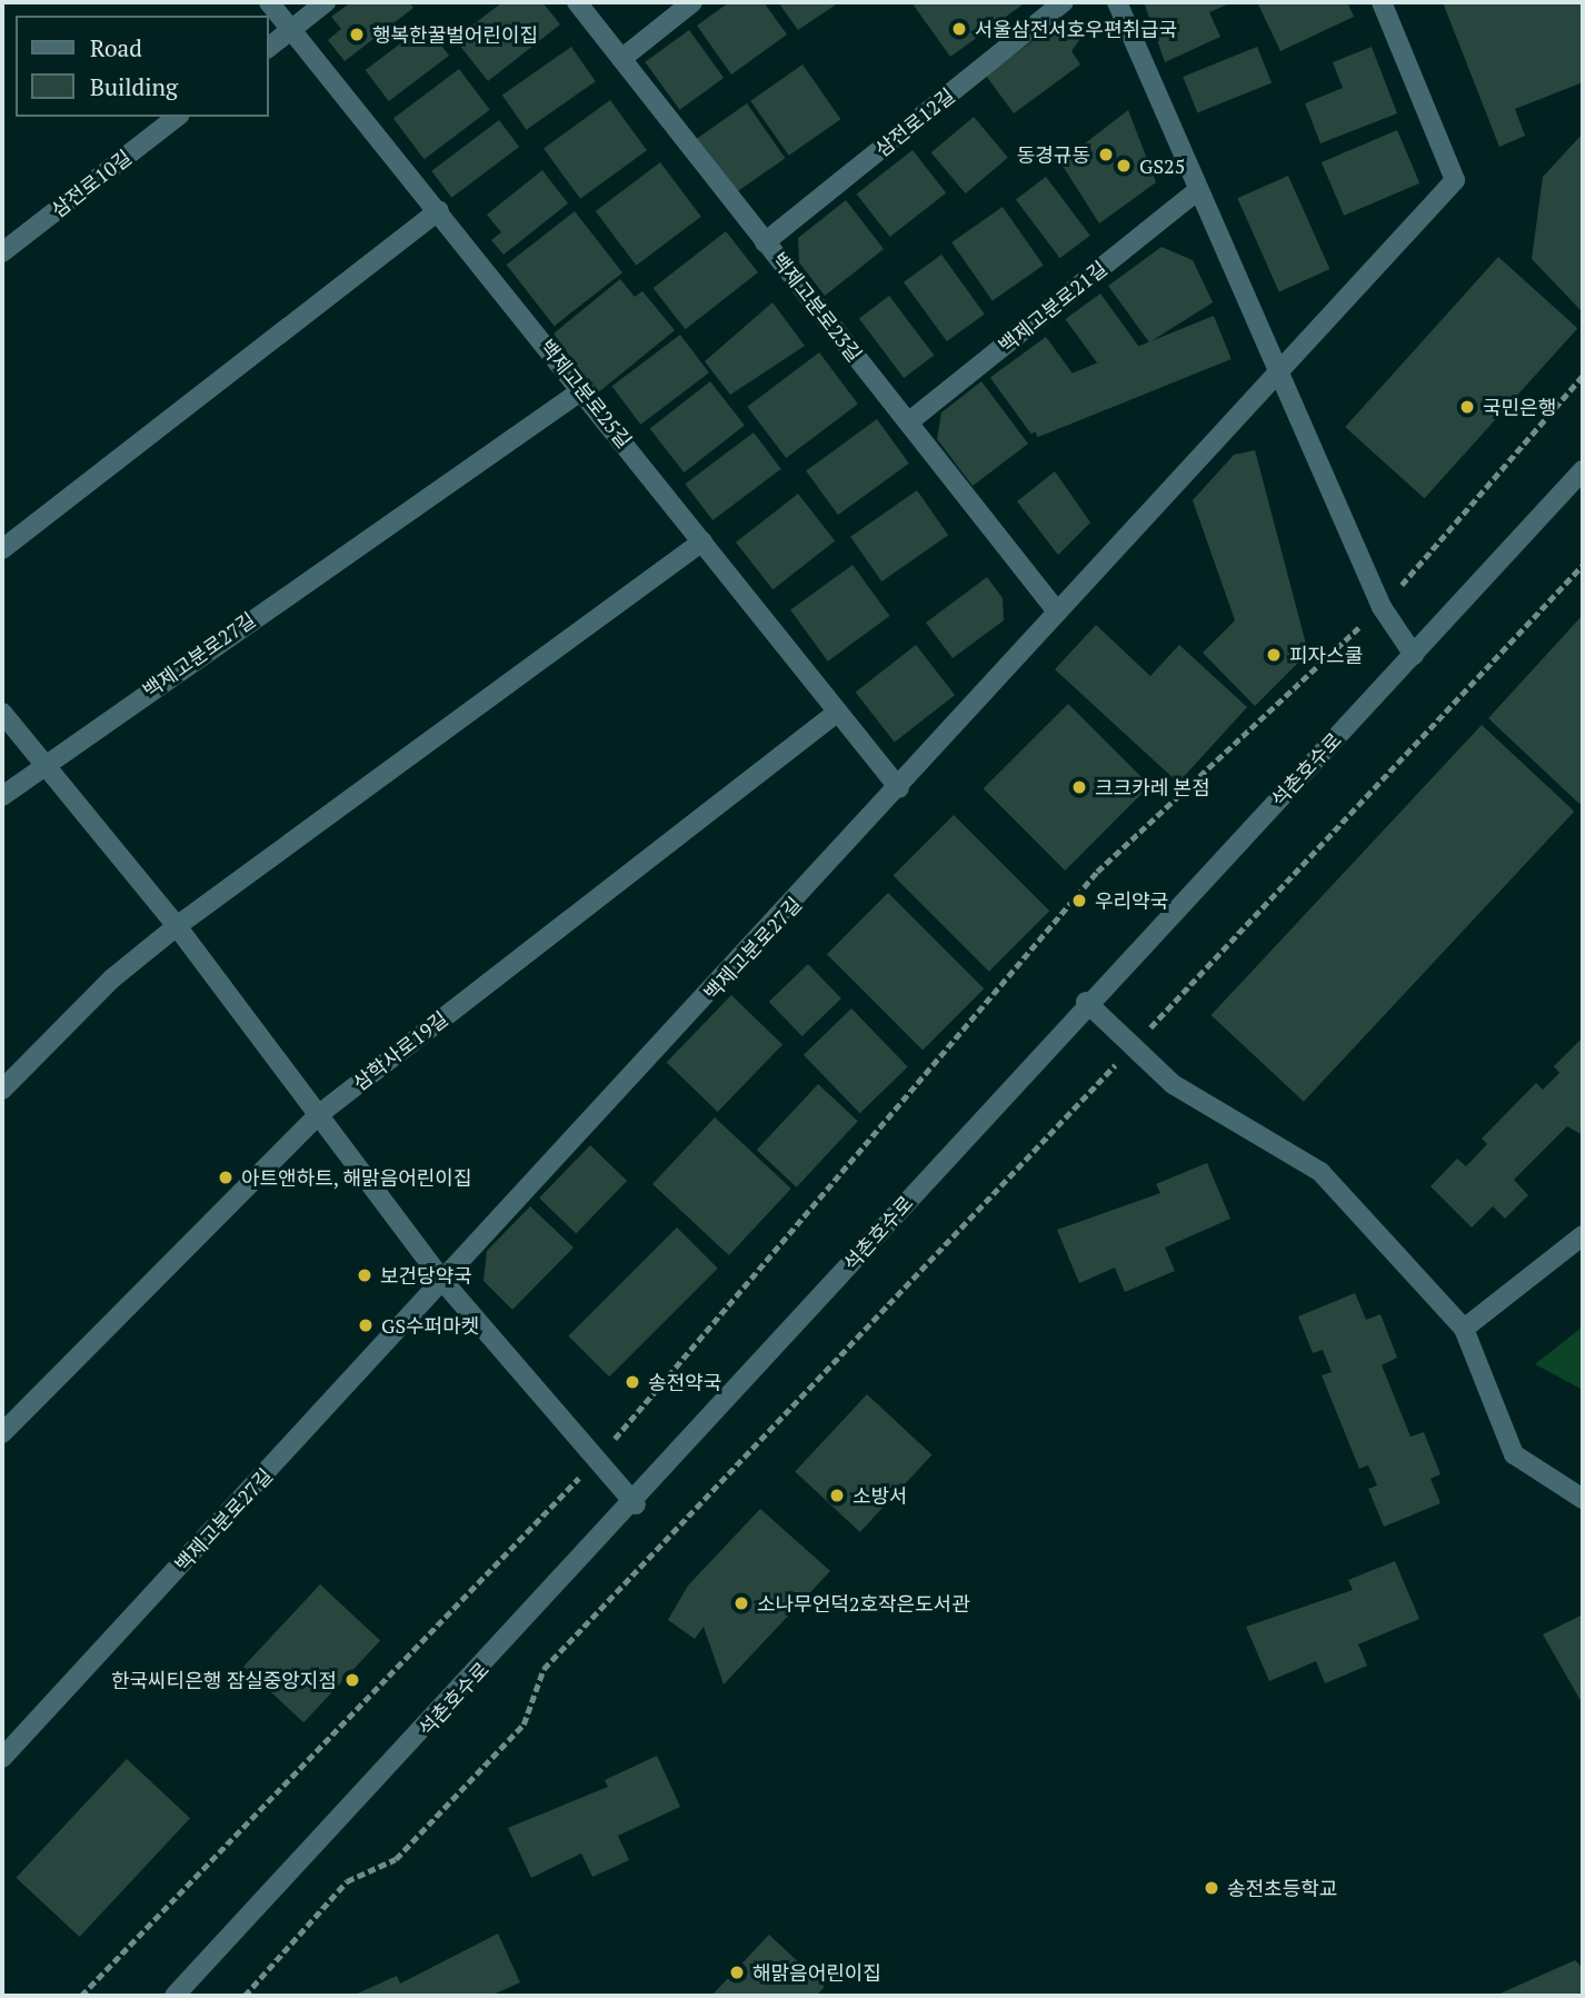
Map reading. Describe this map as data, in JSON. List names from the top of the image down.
{
  "streets": {
    "street": [
      "삼전로12길",
      "삼전로10길",
      "백제고분로23길",
      "백제고분로21길",
      "백제고분로25길",
      "백제고분로27길",
      "석촌호수로",
      "삼학사로19길"
    ]
  },
  "crossings": [
    ["삼전로12길", "백제고분로23길"],
    ["백제고분로23길", "백제고분로21길"],
    ["백제고분로23길", "백제고분로27길"],
    ["백제고분로25길", "백제고분로27길"],
    ["백제고분로25길", "삼학사로19길"]
  ],
  "places": [
    "서울삼전서호우편취급국",
    "행복한꿀벌어린이집",
    "동경규동",
    "GS25",
    "국민은행",
    "피자스쿨",
    "크크카레 본점",
    "우리약국",
    "아트앤하트, 해맑음어린이집",
    "보건당약국",
    "GS수퍼마켓",
    "송전약국",
    "소방서",
    "소나무언덕2호작은도서관",
    "한국씨티은행 잠실중앙지점",
    "송전초등학교",
    "해맑음어린이집"
  ],
  "legend": ["Road", "Building"]
}
